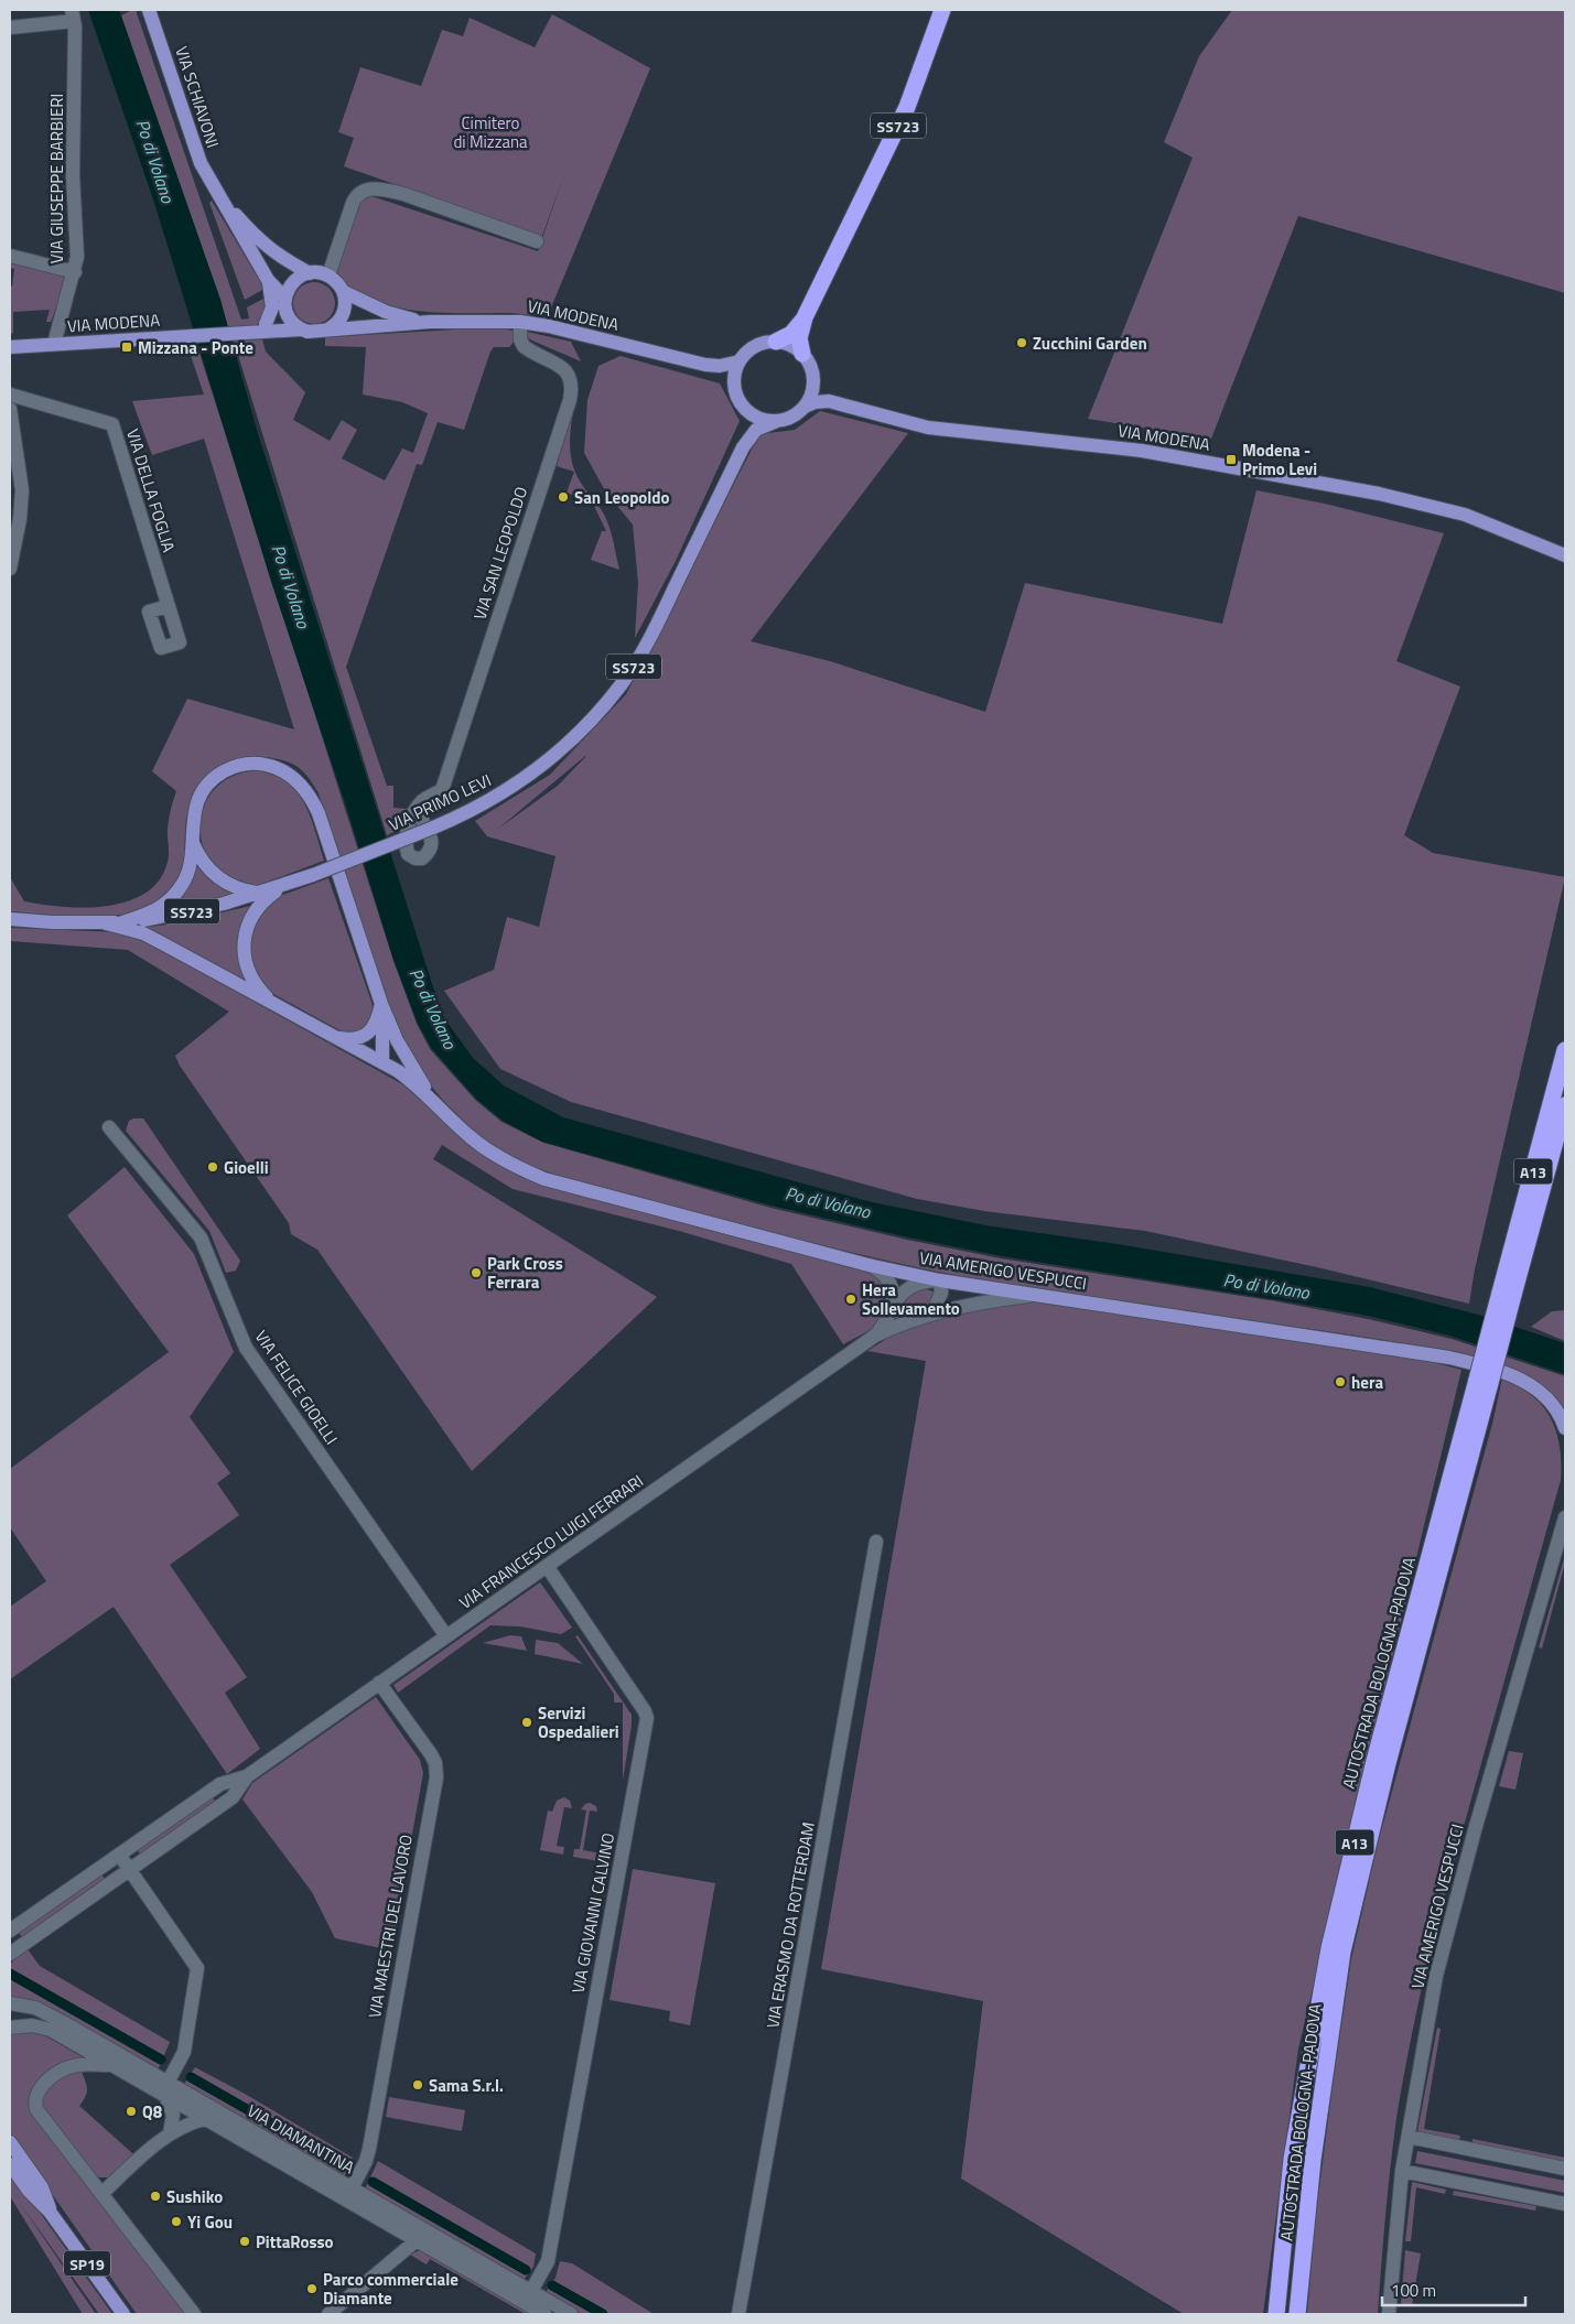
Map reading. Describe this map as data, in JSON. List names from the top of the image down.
{
  "streets": {
    "highway": ["SS723", "A13", "AUTOSTRADA BOLOGNA-PADOVA"],
    "main road": [
      "VIA SCHIAVONI",
      "VIA MODENA",
      "VIA PRIMO LEVI",
      "VIA AMERIGO VESPUCCI",
      "SP19"
    ],
    "street": [
      "VIA GIUSEPPE BARBIERI",
      "VIA DELLA FOGLIA",
      "VIA SAN LEOPOLDO",
      "VIA FELICE GIOELLI",
      "VIA FRANCESCO LUIGI FERRARI",
      "VIA GIOVANNI CALVINO",
      "VIA ERASMO DA ROTTERDAM",
      "VIA MAESTRI DEL LAVORO",
      "VIA DIAMANTINA"
    ]
  },
  "crossings": [
    ["VIA SCHIAVONI", "VIA MODENA"],
    ["SS723", "VIA MODENA"],
    ["SS723", "VIA PRIMO LEVI"],
    ["VIA GIUSEPPE BARBIERI", "VIA MODENA"],
    ["VIA MODENA", "VIA SAN LEOPOLDO"],
    ["VIA AMERIGO VESPUCCI", "VIA FRANCESCO LUIGI FERRARI"],
    ["VIA FELICE GIOELLI", "VIA FRANCESCO LUIGI FERRARI"],
    ["VIA FRANCESCO LUIGI FERRARI", "VIA GIOVANNI CALVINO"],
    ["VIA FRANCESCO LUIGI FERRARI", "VIA MAESTRI DEL LAVORO"],
    ["VIA GIOVANNI CALVINO", "VIA DIAMANTINA"],
    ["VIA MAESTRI DEL LAVORO", "VIA DIAMANTINA"]
  ],
  "water": ["Po di Volano"],
  "parks": ["Cimitero di Mizzana"],
  "places": {
    "other": [
      "Zucchini Garden",
      "San Leopoldo",
      "Gioelli",
      "Park Cross Ferrara",
      "Hera Sollevamento",
      "hera",
      "Servizi Ospedalieri",
      "Sama S.r.l.",
      "Q8",
      "Sushiko",
      "Yi Gou",
      "PittaRosso",
      "Parco commerciale Diamante"
    ],
    "transit": ["Mizzana - Ponte", "Modena - Primo Levi"]
  },
  "scale_bar": "100 m"
}
